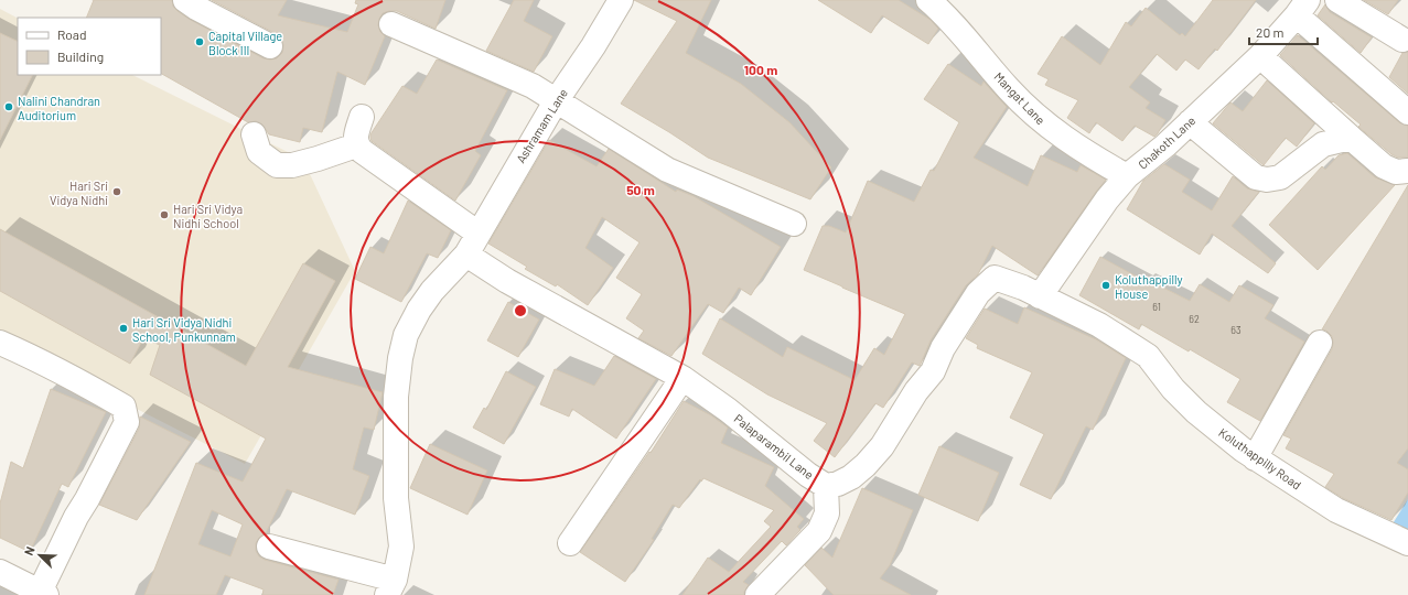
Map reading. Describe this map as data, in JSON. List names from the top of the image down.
{
  "streets": {
    "street": [
      "Mangat Lane",
      "Ashramam Lane",
      "Chakoth Lane",
      "Palaparambil Lane",
      "Koluthappilly Road"
    ]
  },
  "crossings": [
    ["Mangat Lane", "Chakoth Lane"],
    ["Ashramam Lane", "Palaparambil Lane"],
    ["Chakoth Lane", "Palaparambil Lane"],
    ["Chakoth Lane", "Koluthappilly Road"],
    ["Palaparambil Lane", "Koluthappilly Road"]
  ],
  "places": [
    "Capital Village Block III",
    "Nalini Chandran Auditorium",
    "Hari Sri Vidya Nidhi",
    "Hari Sri Vidya Nidhi School",
    "Koluthappilly House",
    "Hari Sri Vidya Nidhi School, Punkunnam"
  ],
  "house_numbers": ["61", "62", "63"],
  "legend": ["Road", "Building"],
  "scale_bar": "20 m",
  "north": "top left",
  "rings": ["100 m", "50 m"]
}
